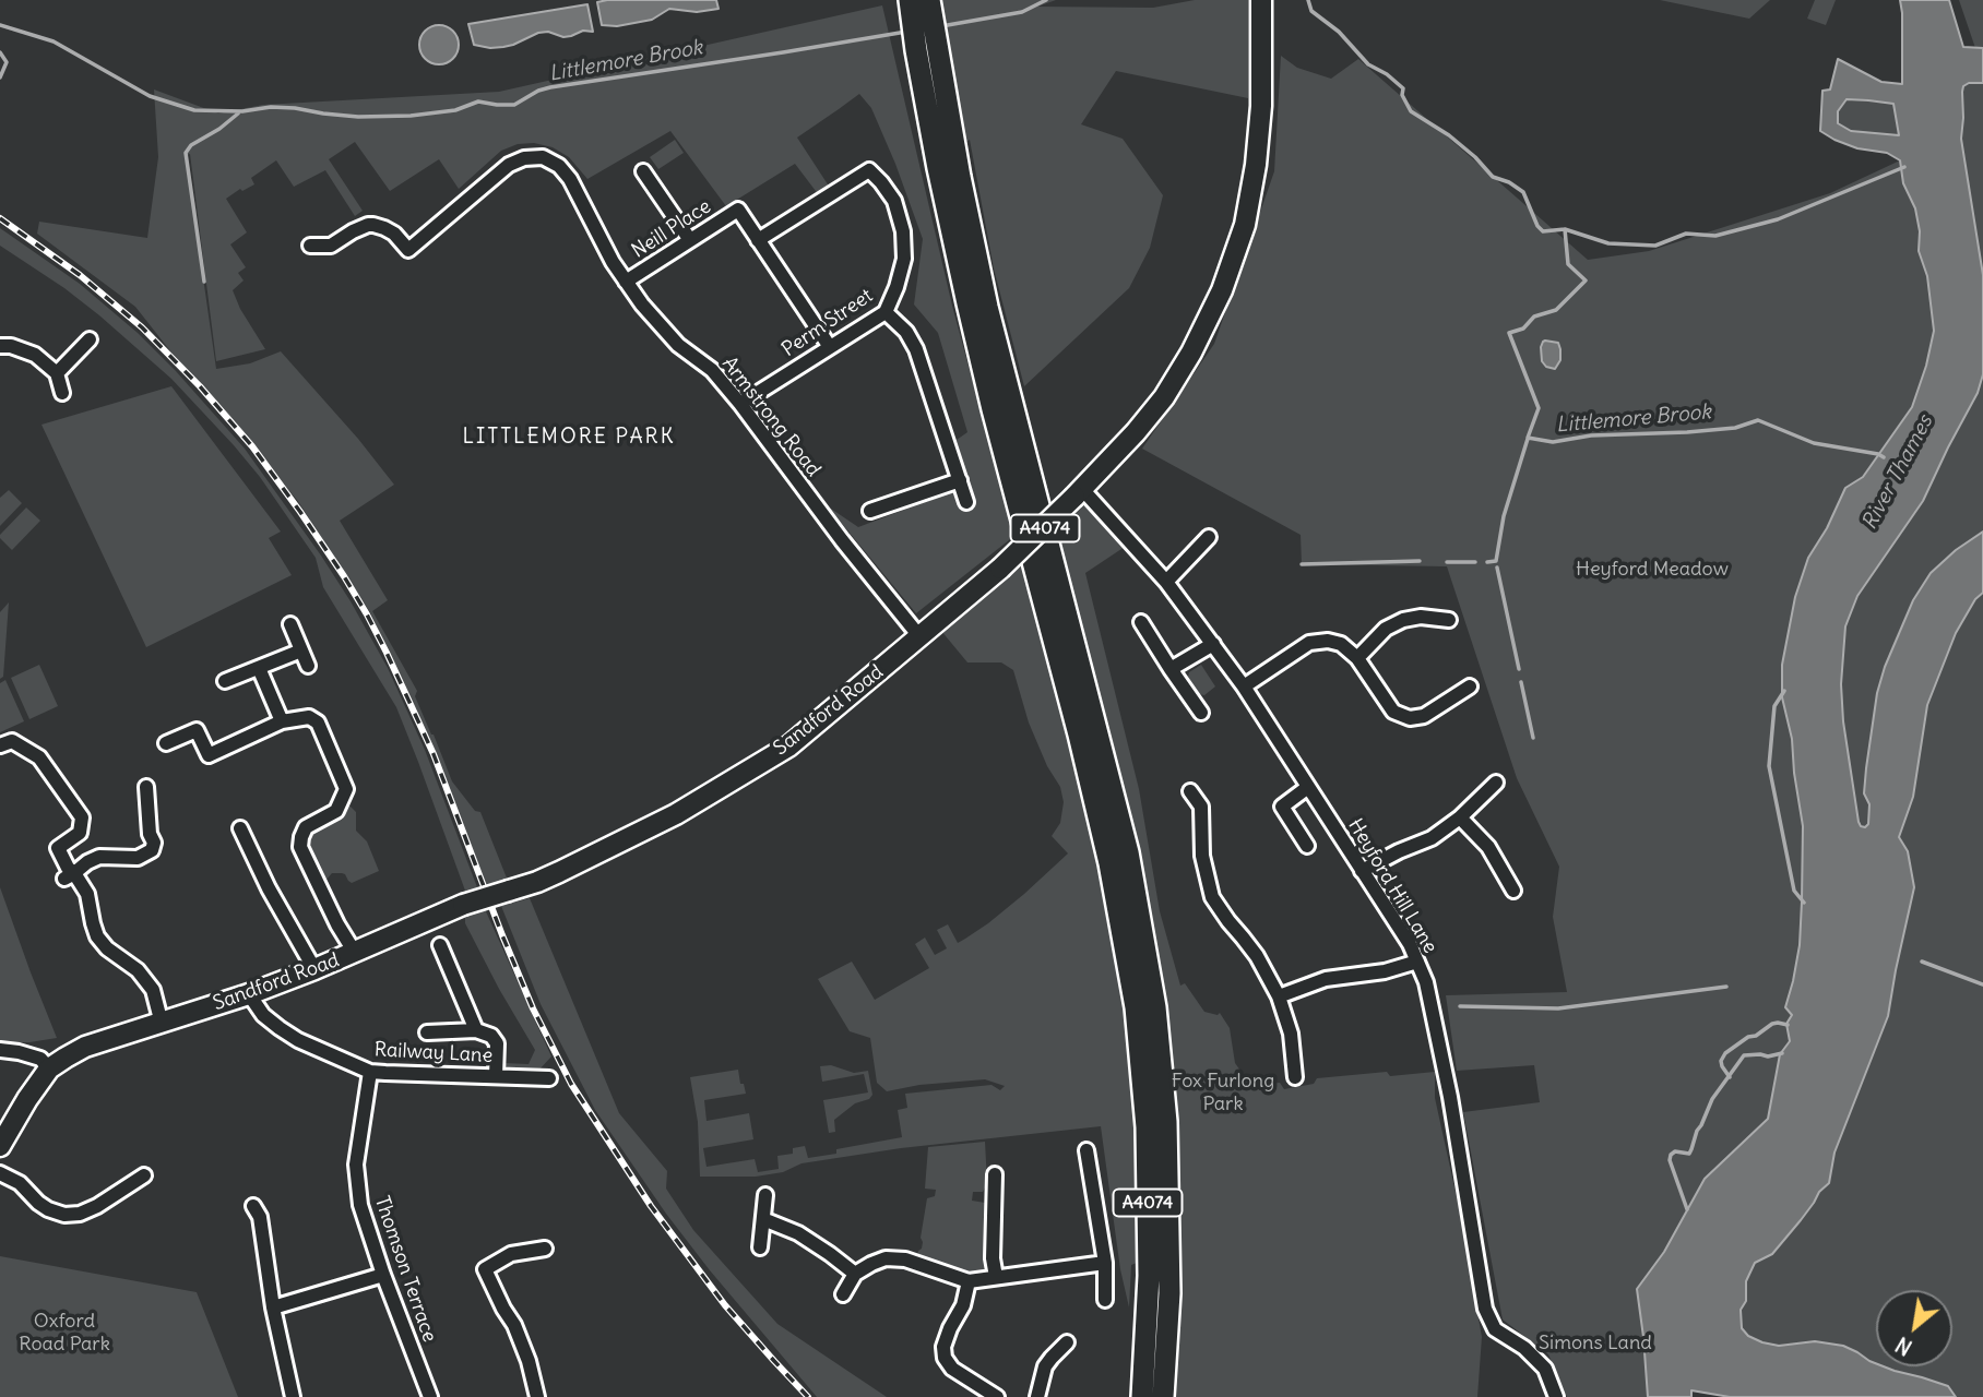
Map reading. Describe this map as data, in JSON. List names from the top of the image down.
{
  "streets": {
    "main road": ["A4074"],
    "street": [
      "Neill Place",
      "Perm Street",
      "Armstrong Road",
      "Sandford Road",
      "Heyford Hill Lane",
      "Railway Lane",
      "Thomson Terrace"
    ]
  },
  "crossings": [
    ["Neill Place", "Perm Street"],
    ["Neill Place", "Armstrong Road"],
    ["Perm Street", "Armstrong Road"],
    ["Armstrong Road", "Sandford Road"],
    ["Sandford Road", "Heyford Hill Lane"],
    ["Sandford Road", "Railway Lane"],
    ["Railway Lane", "Thomson Terrace"]
  ],
  "districts": ["LITTLEMORE PARK"],
  "water": ["Littlemore Brook", "River Thames"],
  "parks": [
    "Heyford Meadow",
    "Fox Furlong Park",
    "Oxford Road Park",
    "Simons Land"
  ],
  "north": "bottom left"
}
